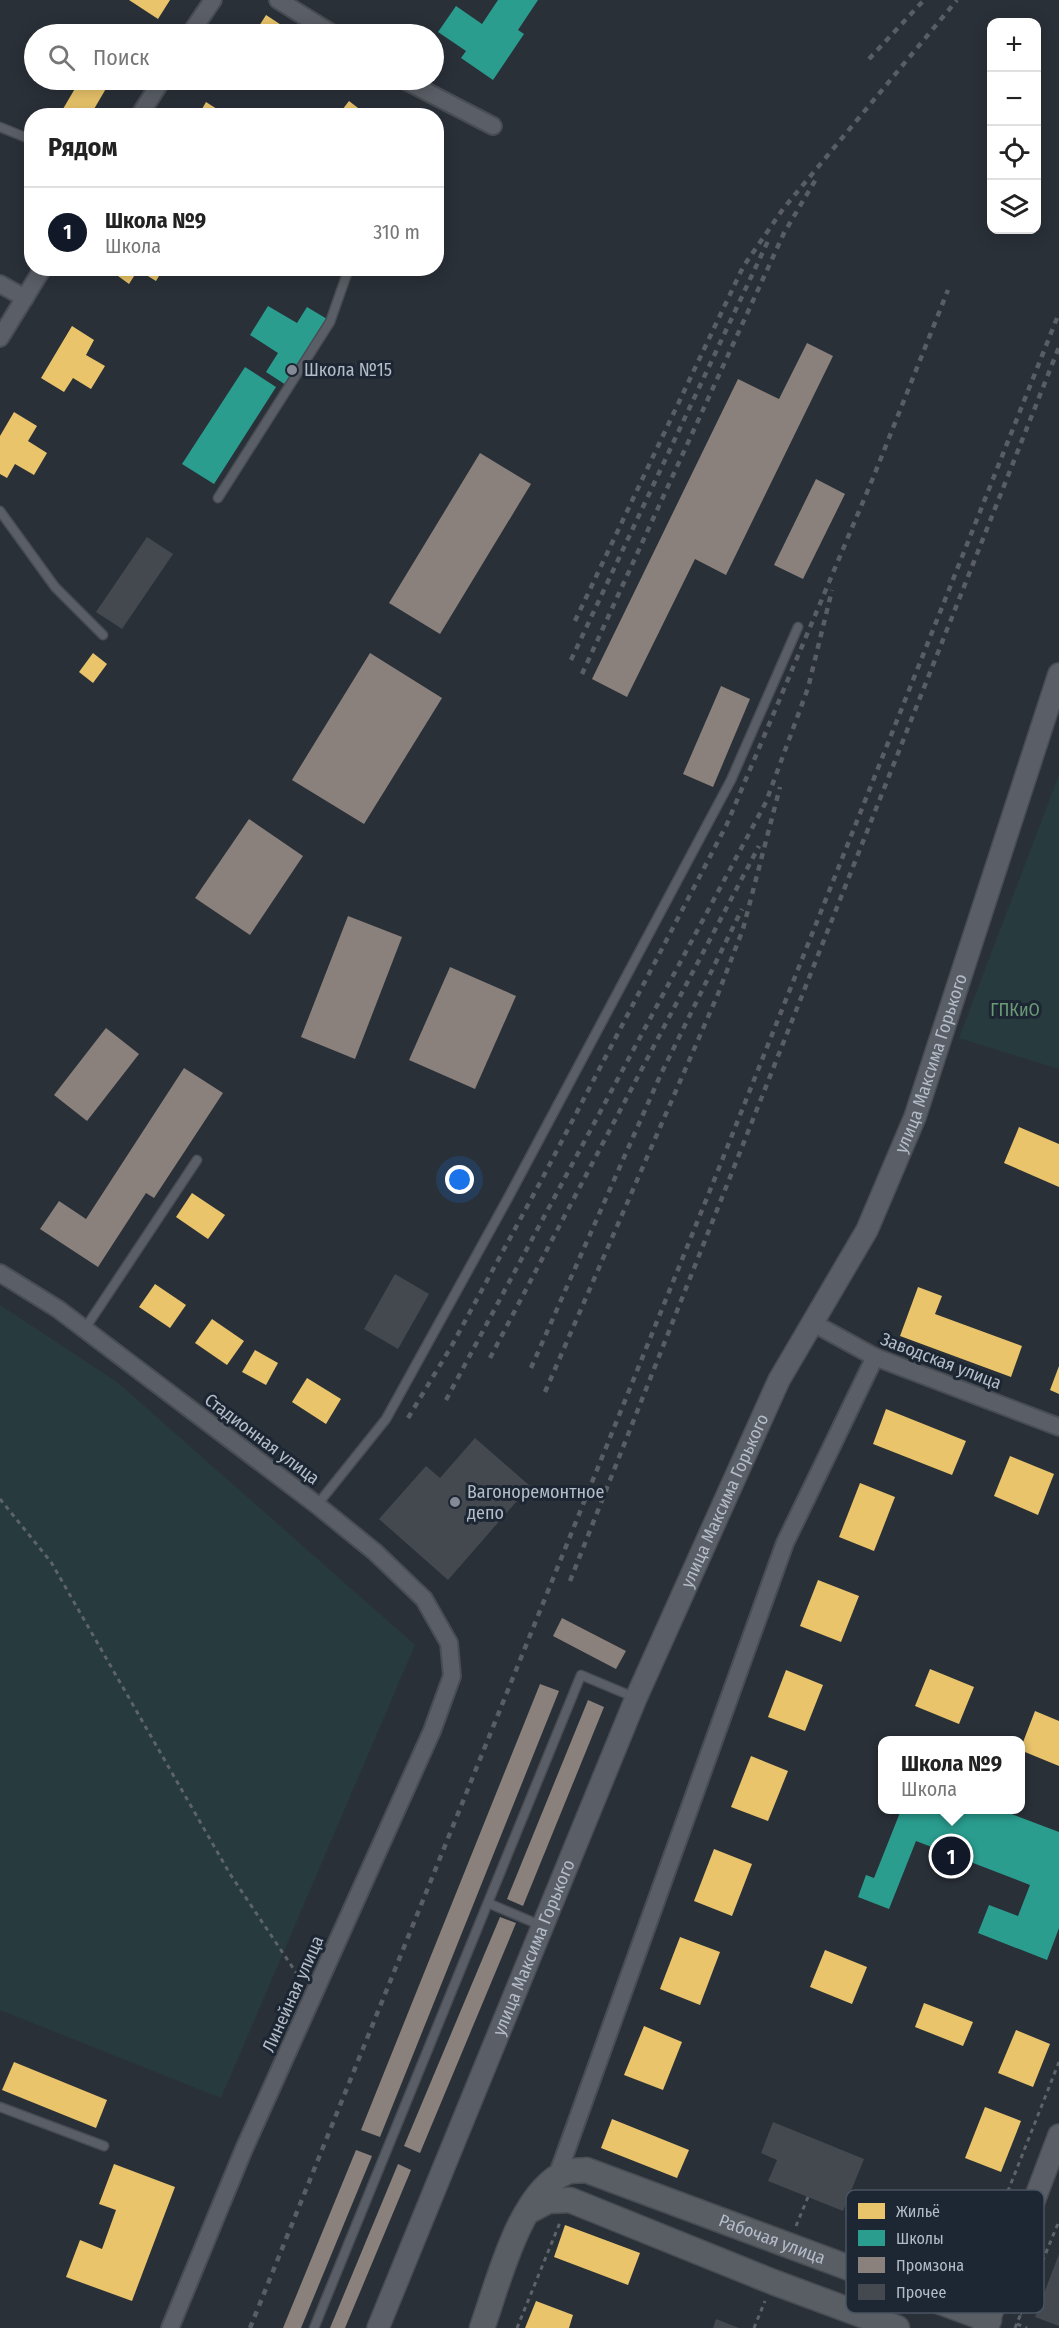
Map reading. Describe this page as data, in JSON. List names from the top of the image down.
{
  "streets": {
    "main road": ["Рабочая улица"],
    "street": [
      "улица Максима Горького",
      "Заводская улица",
      "Стадионная улица",
      "Линейная улица"
    ]
  },
  "crossings": [
    ["улица Максима Горького", "Заводская улица"],
    ["Стадионная улица", "Линейная улица"]
  ],
  "parks": ["ГПКиО"],
  "places": ["Школа №15", "Вагоноремонтное депо"],
  "legend": [
    "Жильё",
    "Школы",
    "Промзона",
    "Прочее"
  ],
  "page": {
    "map_buttons": ["+", "−"],
    "search": "Поиск",
    "heading": "Рядом",
    "list": [
      {
        "mark": "1",
        "name": "Школа №9",
        "note": "Школа",
        "value": "310 m"
      }
    ],
    "popup": ["Школа №9", "Школа"],
    "pins": "1"
  }
}
